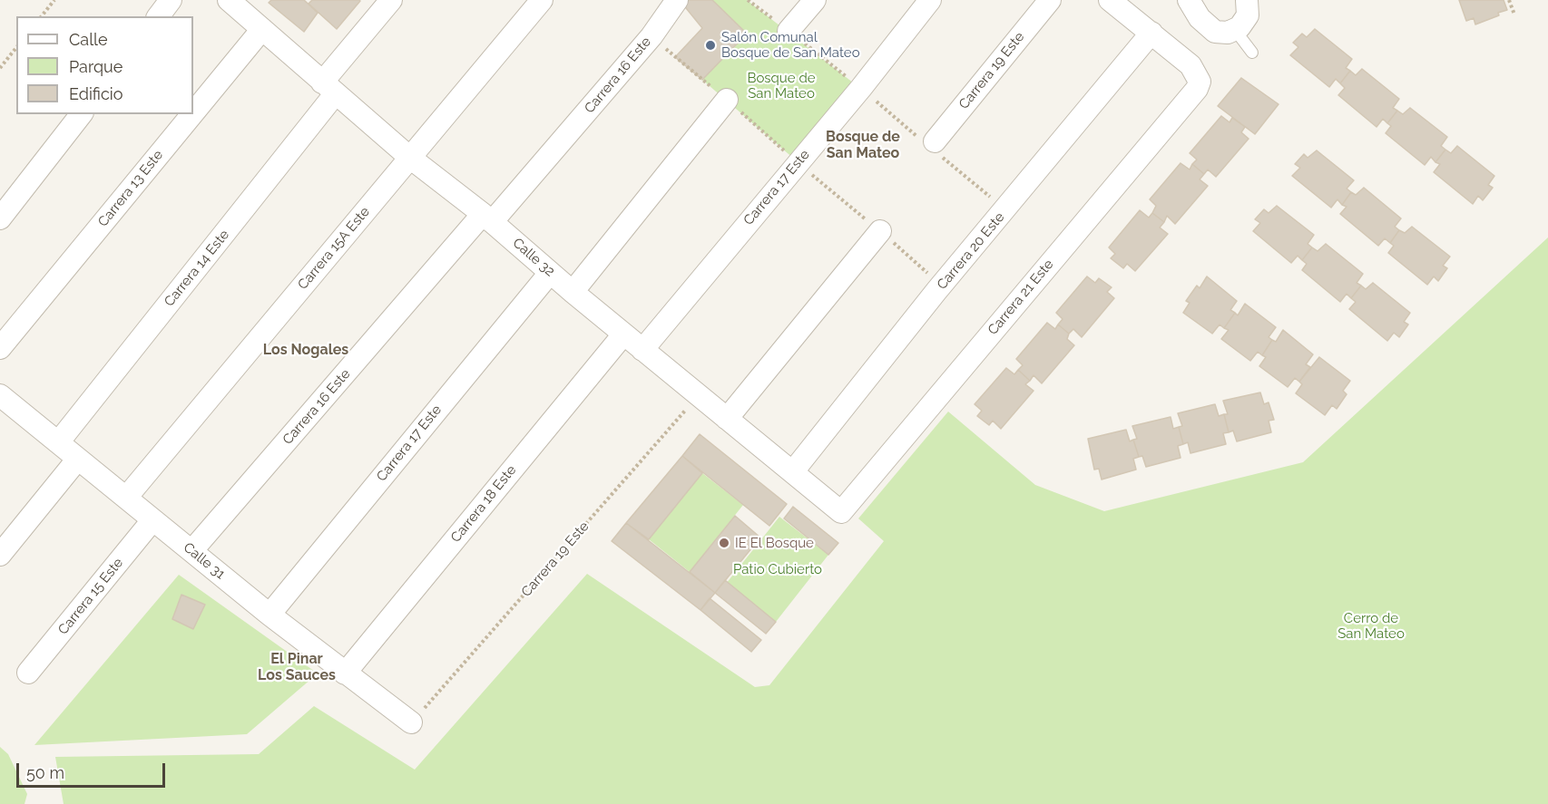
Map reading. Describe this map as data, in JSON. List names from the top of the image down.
{
  "streets": {
    "street": [
      "Carrera 19 Este",
      "Carrera 16 Este",
      "Carrera 17 Este",
      "Carrera 13 Este",
      "Carrera 15A Este",
      "Carrera 20 Este",
      "Calle 32",
      "Carrera 14 Este",
      "Carrera 21 Este",
      "Carrera 18 Este",
      "Calle 31",
      "Carrera 15 Este"
    ]
  },
  "crossings": [
    ["Carrera 19 Este", "Calle 32"],
    ["Carrera 19 Este", "Calle 31"],
    ["Carrera 16 Este", "Calle 32"],
    ["Carrera 16 Este", "Calle 31"],
    ["Carrera 17 Este", "Calle 32"],
    ["Carrera 17 Este", "Calle 31"],
    ["Carrera 13 Este", "Calle 32"],
    ["Carrera 15A Este", "Calle 32"],
    ["Carrera 15A Este", "Calle 31"],
    ["Carrera 20 Este", "Calle 32"],
    ["Carrera 20 Este", "Carrera 21 Este"],
    ["Calle 32", "Carrera 14 Este"],
    ["Calle 32", "Carrera 21 Este"],
    ["Calle 32", "Carrera 18 Este"],
    ["Carrera 14 Este", "Calle 31"],
    ["Carrera 18 Este", "Calle 31"],
    ["Calle 31", "Carrera 15 Este"]
  ],
  "districts": ["Bosque de San Mateo", "Los Nogales", "El Pinar Los Sauces"],
  "parks": ["Bosque de San Mateo", "Patio Cubierto", "Cerro de San Mateo"],
  "places": ["Salón Comunal Bosque de San Mateo", "IE El Bosque"],
  "legend": ["Calle", "Parque", "Edificio"],
  "scale_bar": "50 m"
}
